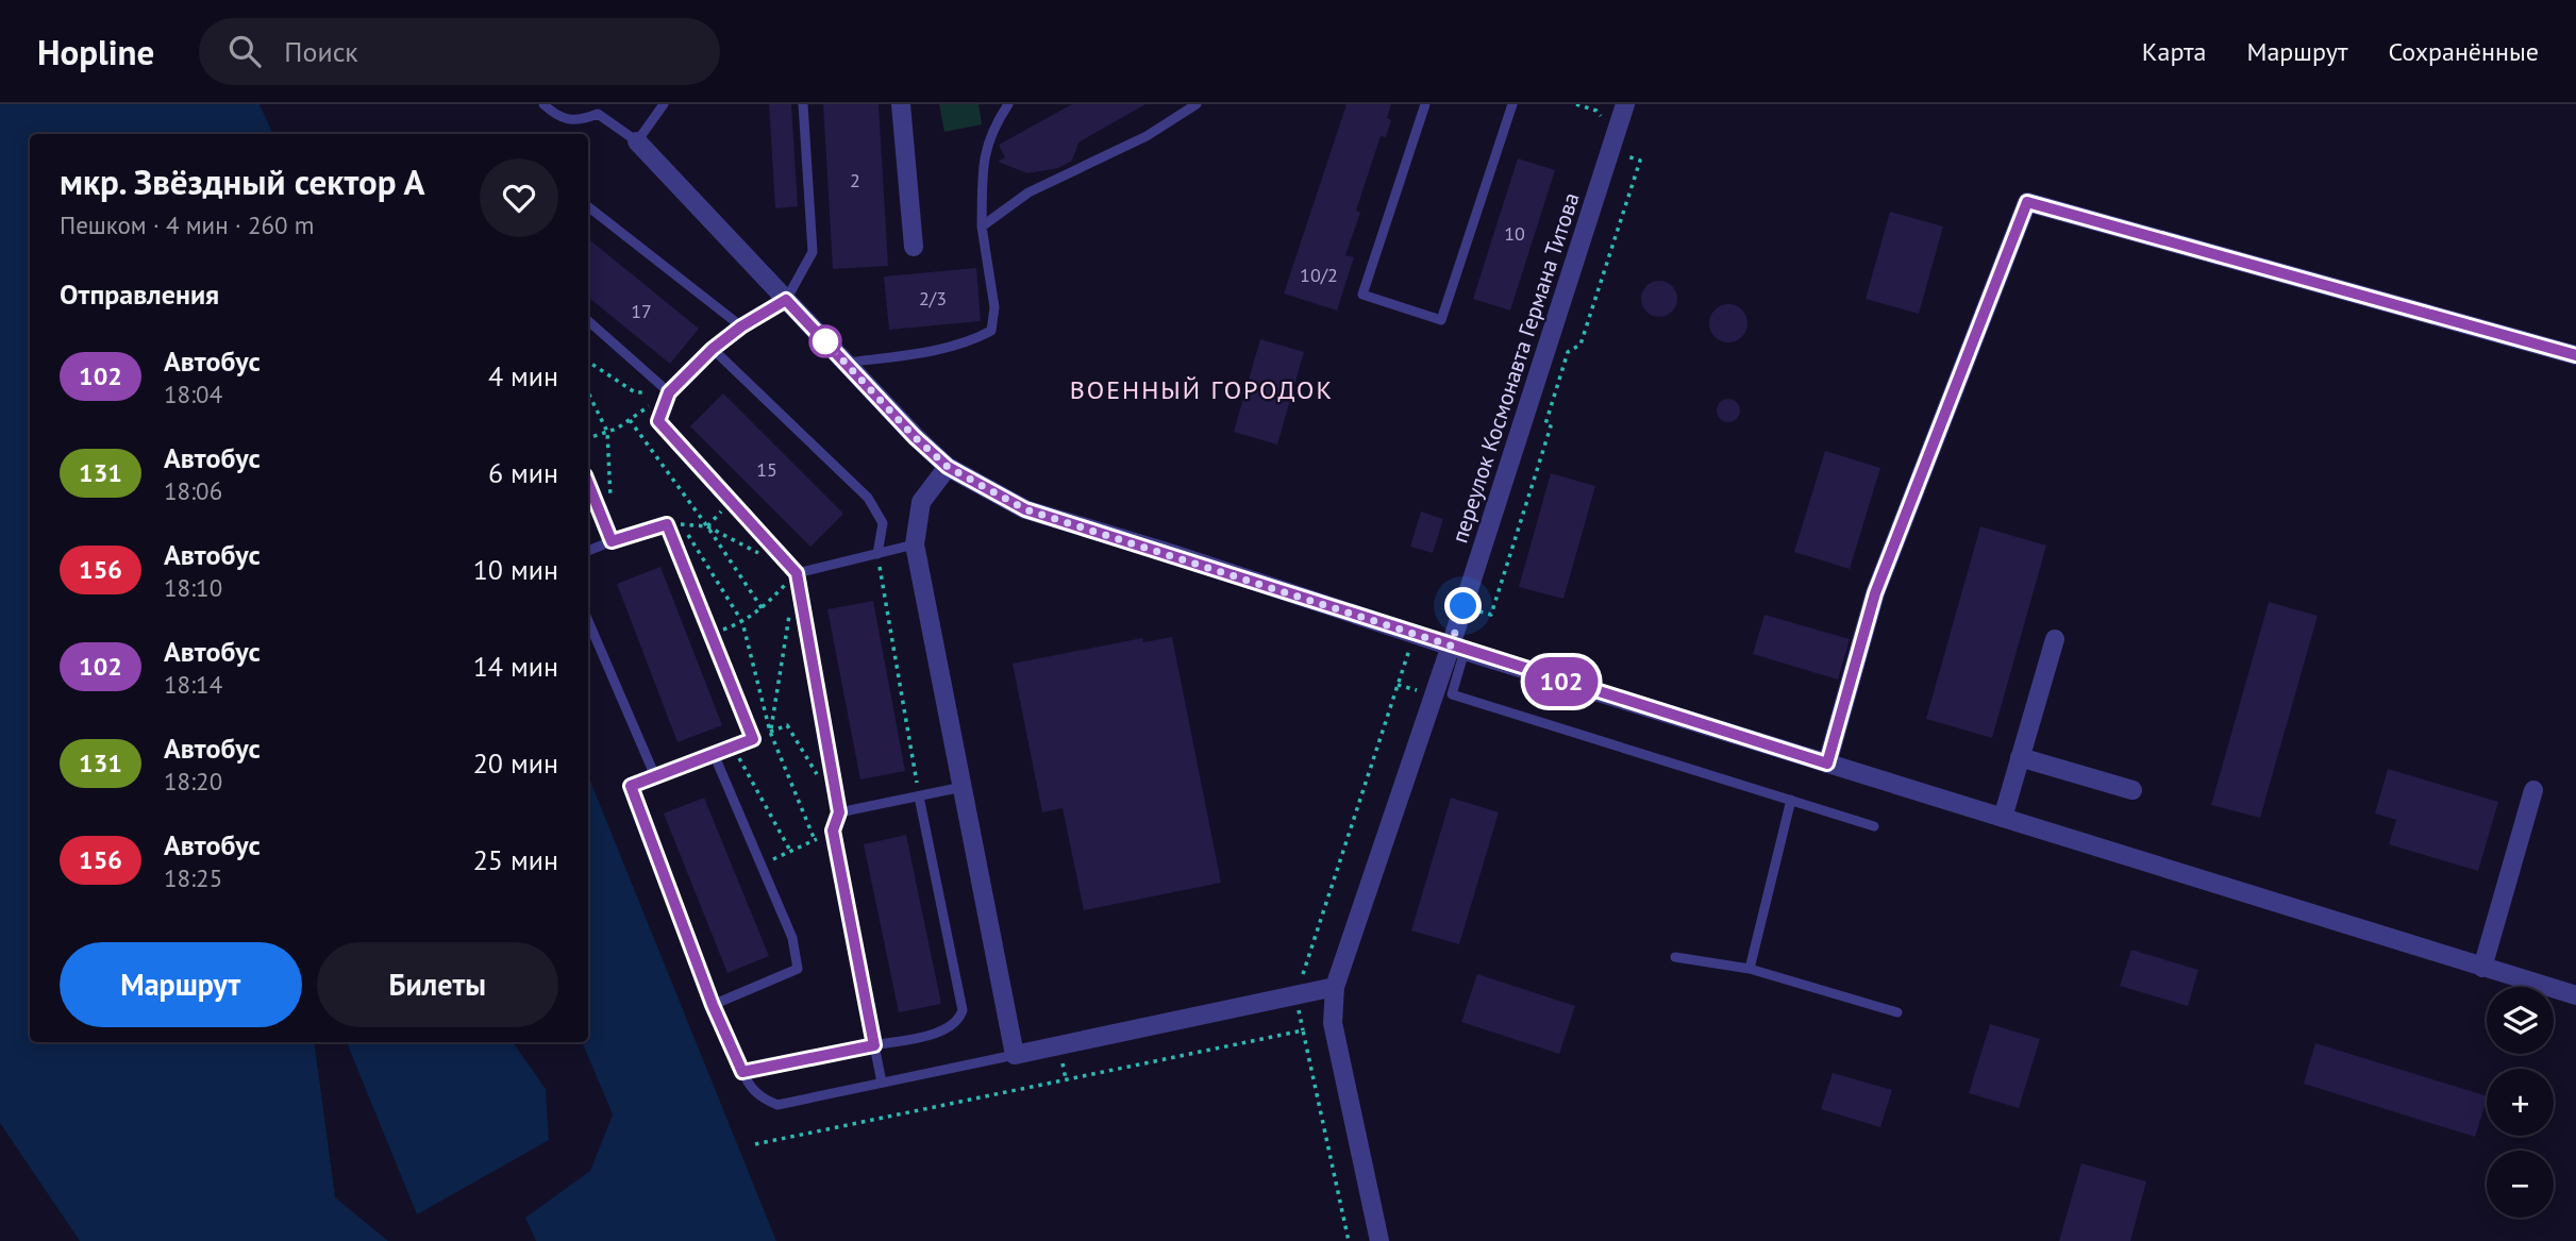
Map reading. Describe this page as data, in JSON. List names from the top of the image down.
{
  "streets": {
    "street": ["переулок Космонавта Германа Титова"]
  },
  "districts": ["ВОЕННЫЙ ГОРОДОК"],
  "lines": ["bus line 102"],
  "house_numbers": [
    "2",
    "10",
    "10/2",
    "2/3",
    "17",
    "15"
  ],
  "page": {
    "header": "Hopline",
    "search": "Поиск",
    "nav": ["Карта", "Маршрут", "Сохранённые"],
    "on_map": "102",
    "heading": [
      ["мкр. Звёздный сектор А", "Пешком · 4 мин · 260 m"],
      "Отправления"
    ],
    "list": [
      {
        "mark": "102",
        "name": "Автобус",
        "note": "18:04",
        "value": "4 мин"
      },
      {
        "mark": "131",
        "name": "Автобус",
        "note": "18:06",
        "value": "6 мин"
      },
      {
        "mark": "156",
        "name": "Автобус",
        "note": "18:10",
        "value": "10 мин"
      },
      {
        "mark": "102",
        "name": "Автобус",
        "note": "18:14",
        "value": "14 мин"
      },
      {
        "mark": "131",
        "name": "Автобус",
        "note": "18:20",
        "value": "20 мин"
      },
      {
        "mark": "156",
        "name": "Автобус",
        "note": "18:25",
        "value": "25 мин"
      }
    ],
    "buttons": ["Маршрут", "Билеты"],
    "map_buttons": ["+", "−"]
  }
}
